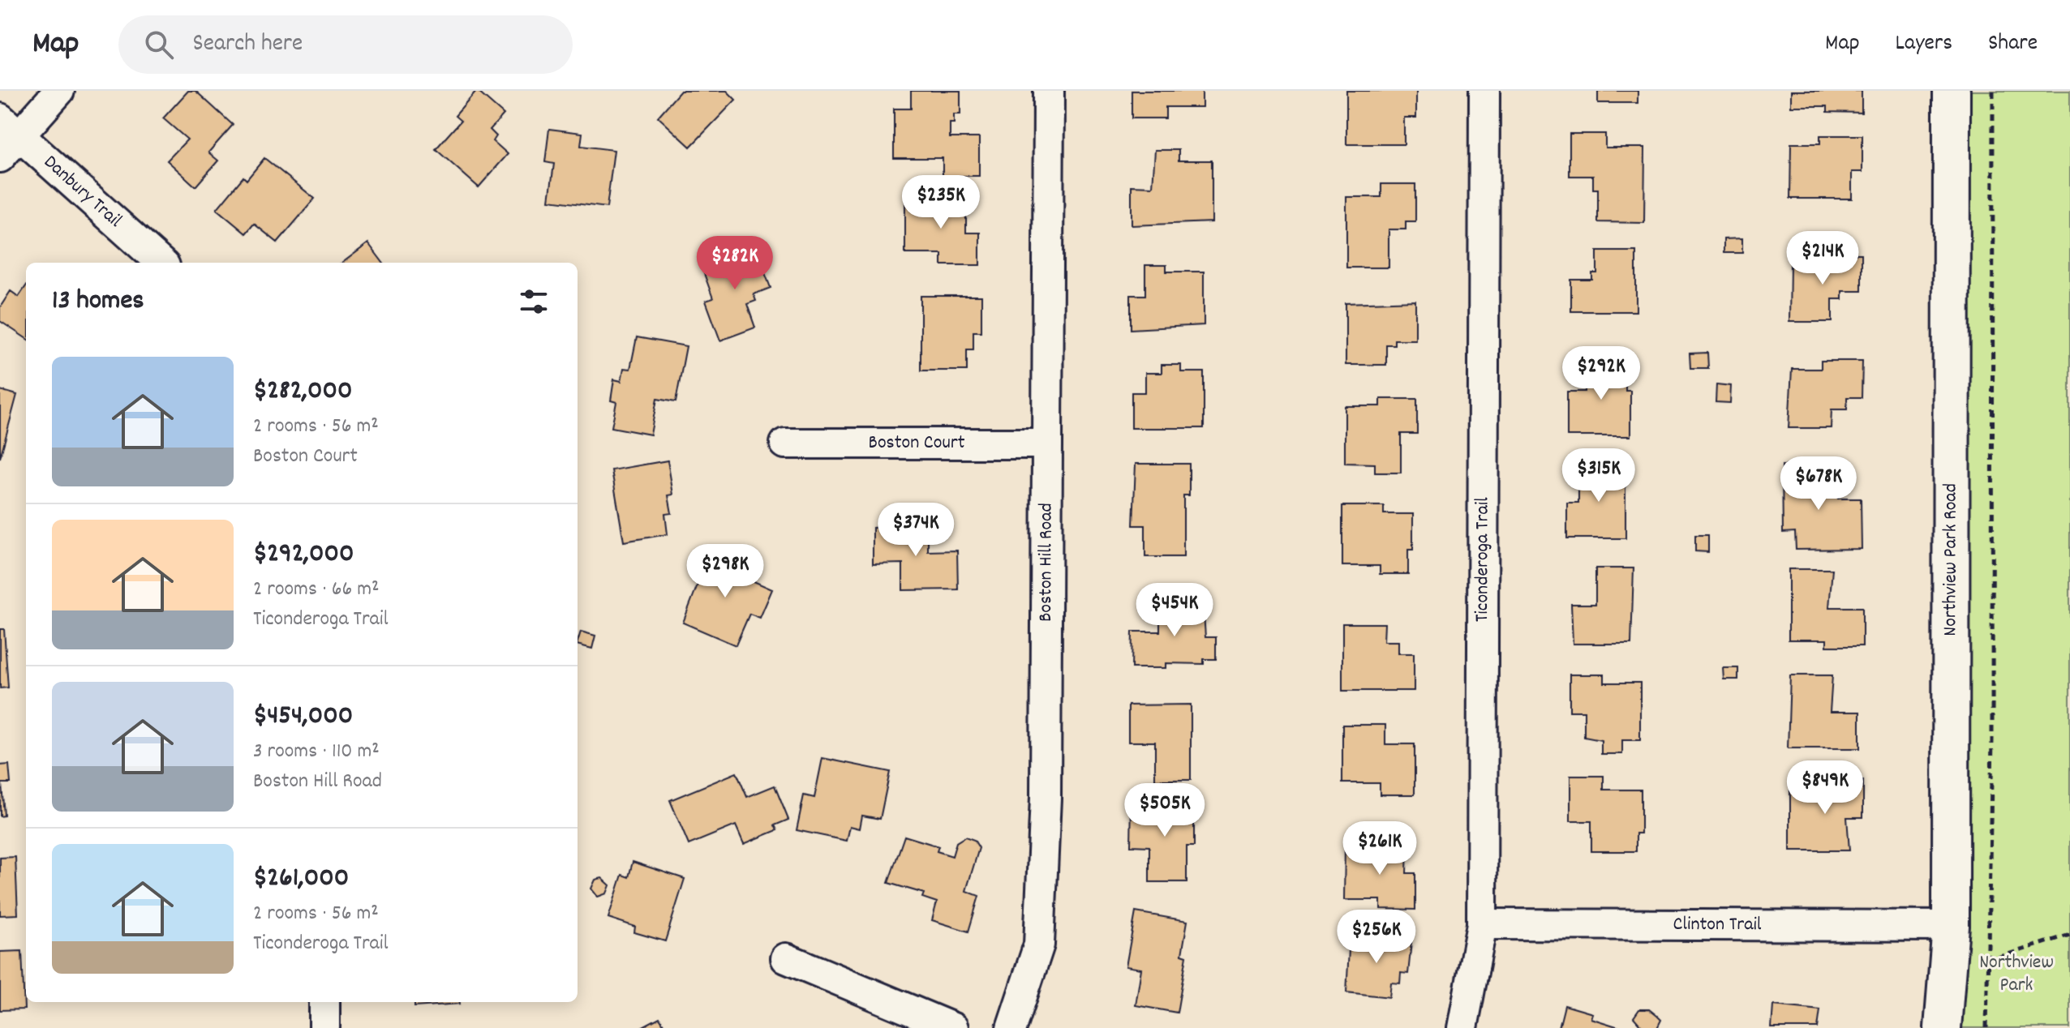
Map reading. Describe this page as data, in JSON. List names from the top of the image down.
{
  "streets": {
    "street": [
      "Danbury Trail",
      "Boston Court",
      "Northview Park Road",
      "Ticonderoga Trail",
      "Boston Hill Road",
      "Clinton Trail"
    ]
  },
  "crossings": [
    ["Boston Court", "Boston Hill Road"],
    ["Northview Park Road", "Clinton Trail"],
    ["Ticonderoga Trail", "Clinton Trail"]
  ],
  "parks": ["Northview Park"],
  "page": {
    "header": "Map",
    "search": "Search here",
    "nav": ["Map", "Layers", "Share"],
    "price": [
      "$235K",
      "$214K",
      "$282K",
      "$292K",
      "$315K",
      "$678K",
      "$374K",
      "$298K",
      "$454K",
      "$849K",
      "$505K",
      "$261K",
      "$256K"
    ],
    "heading": "13 homes",
    "list": [
      {
        "name": "$282,000",
        "note": "2 rooms · 56 m² · Boston Court"
      },
      {
        "name": "$292,000",
        "note": "2 rooms · 66 m² · Ticonderoga Trail"
      },
      {
        "name": "$454,000",
        "note": "3 rooms · 110 m² · Boston Hill Road"
      },
      {
        "name": "$261,000",
        "note": "2 rooms · 56 m² · Ticonderoga Trail"
      }
    ]
  }
}
